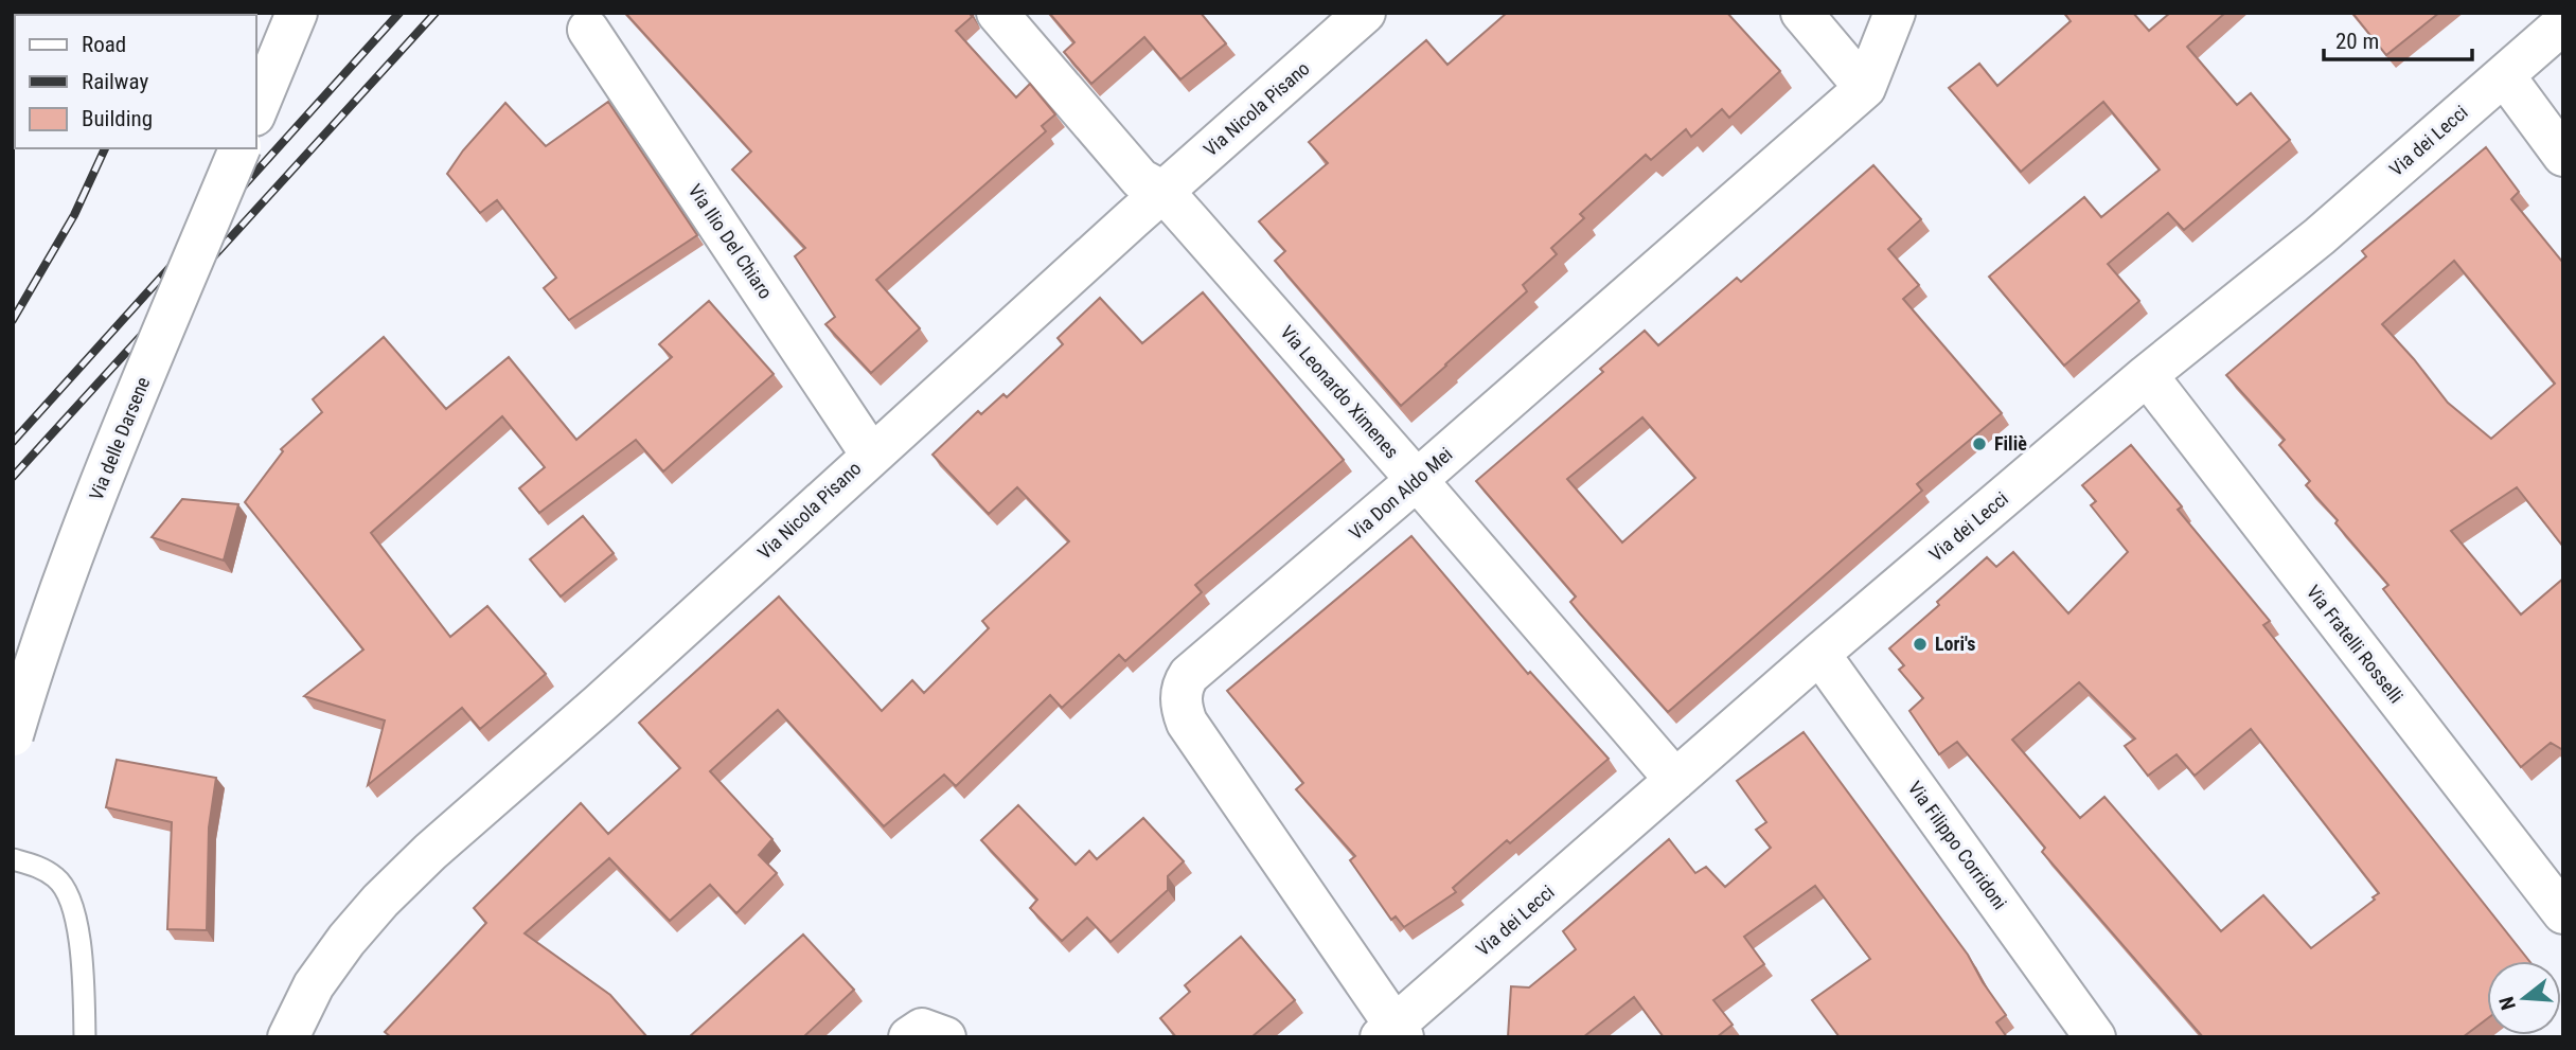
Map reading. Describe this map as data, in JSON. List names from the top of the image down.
{
  "streets": {
    "street": [
      "Via Nicola Pisano",
      "Via dei Lecci",
      "Via Ilio Del Chiaro",
      "Via Leonardo Ximenes",
      "Via delle Darsene",
      "Via Don Aldo Mei",
      "Via Fratelli Rosselli",
      "Via Filippo Corridoni"
    ]
  },
  "crossings": [
    ["Via Nicola Pisano", "Via Ilio Del Chiaro"],
    ["Via Nicola Pisano", "Via Leonardo Ximenes"],
    ["Via dei Lecci", "Via Leonardo Ximenes"],
    ["Via dei Lecci", "Via Don Aldo Mei"],
    ["Via dei Lecci", "Via Fratelli Rosselli"],
    ["Via dei Lecci", "Via Filippo Corridoni"],
    ["Via Leonardo Ximenes", "Via Don Aldo Mei"]
  ],
  "places": ["Filiè", "Lori's"],
  "legend": ["Road", "Railway", "Building"],
  "scale_bar": "20 m",
  "north": "left"
}
